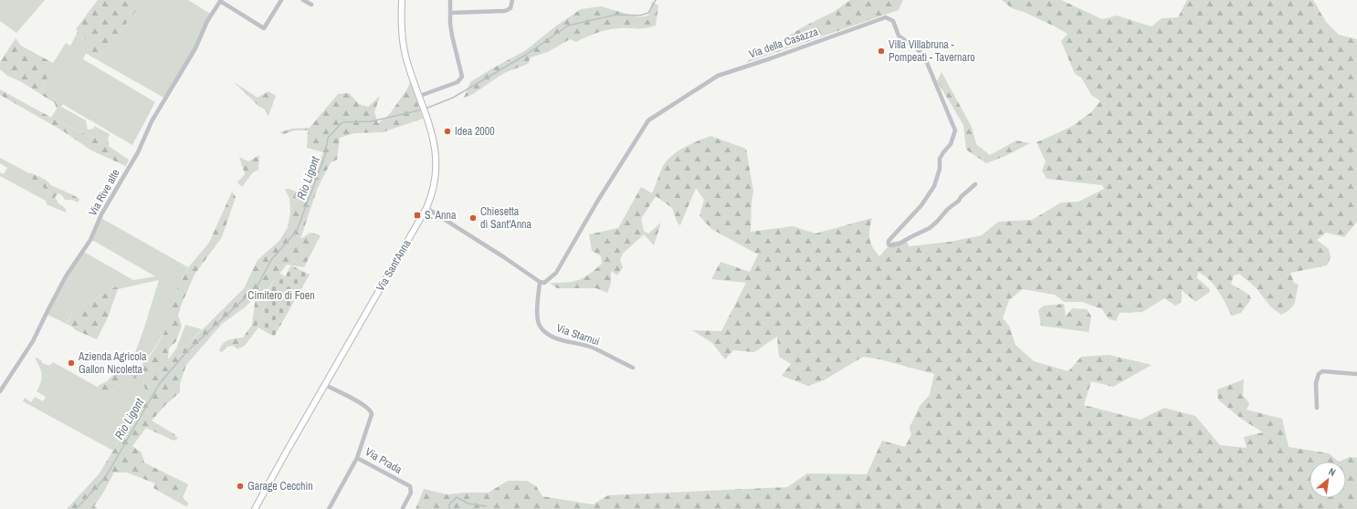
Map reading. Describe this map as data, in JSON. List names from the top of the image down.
{
  "streets": {
    "main road": ["Via Sant'Anna"],
    "street": [
      "Via della Casazza",
      "Via Rive alte",
      "Via Starnui",
      "Via Prada"
    ]
  },
  "crossings": [
    ["Via della Casazza", "Via Starnui"],
    ["Via Sant'Anna", "Via Prada"]
  ],
  "water": ["Rio Ligont"],
  "parks": ["Cimitero di Foen"],
  "places": {
    "other": [
      "Villa Villabruna - Pompeati - Tavernaro",
      "Idea 2000",
      "Chiesetta di Sant'Anna",
      "Azienda Agricola Gallon Nicoletta",
      "Garage Cecchin"
    ],
    "transit": ["S. Anna"]
  },
  "north": "top right"
}
